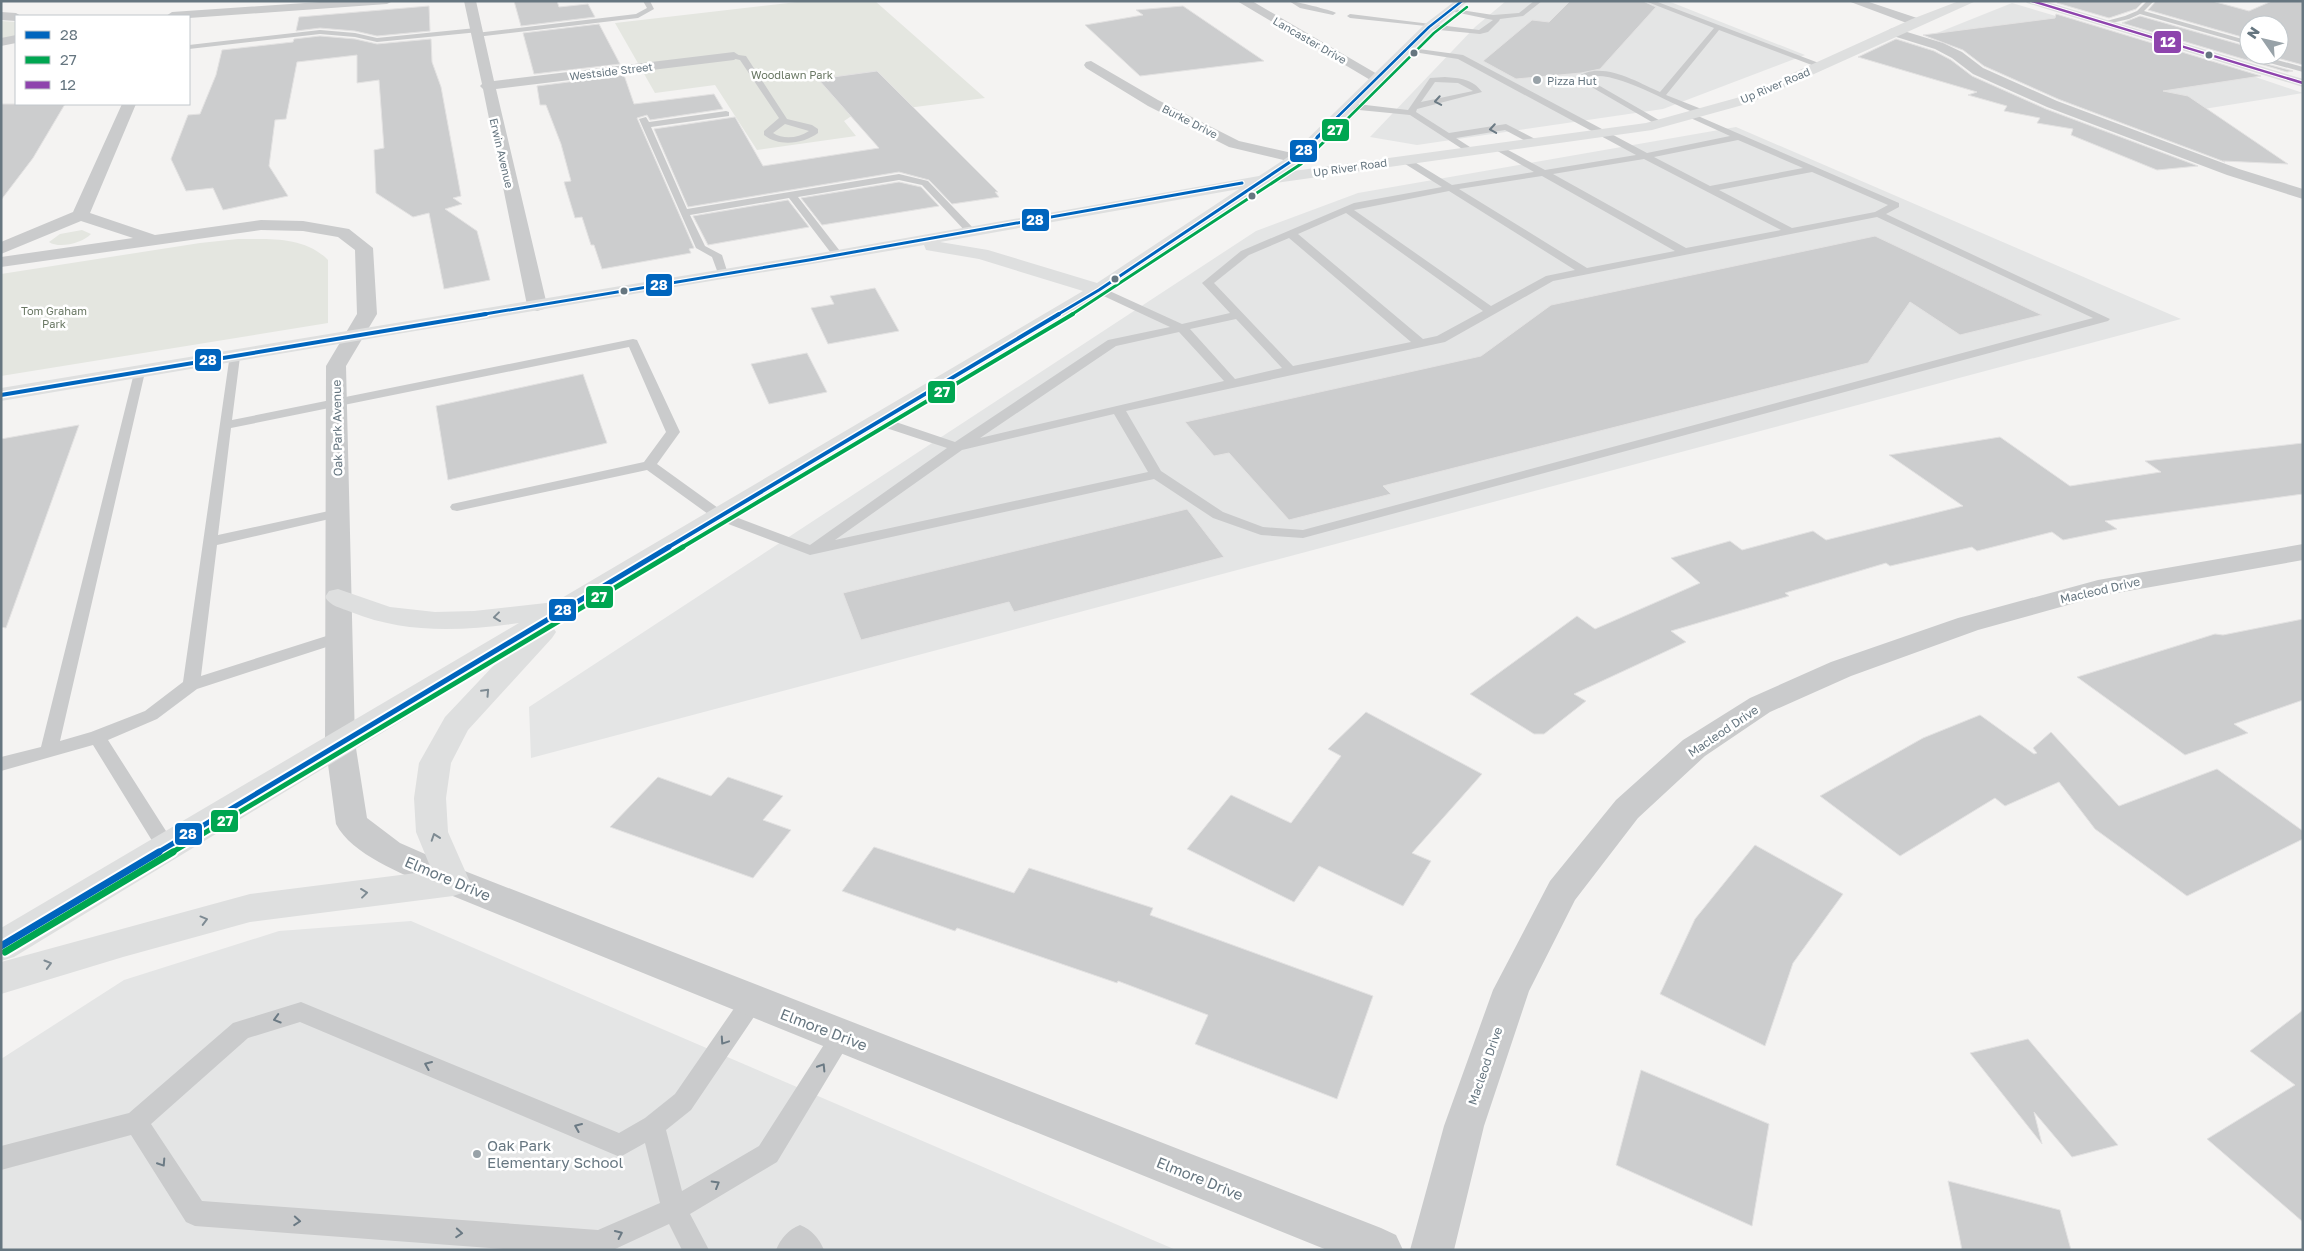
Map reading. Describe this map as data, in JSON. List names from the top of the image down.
{
  "streets": {
    "street": [
      "Lancaster Drive",
      "Westside Street",
      "Up River Road",
      "Burke Drive",
      "Erwin Avenue",
      "Oak Park Avenue",
      "Macleod Drive",
      "Elmore Drive"
    ]
  },
  "crossings": [
    ["Westside Street", "Erwin Avenue"],
    ["Up River Road", "Erwin Avenue"],
    ["Up River Road", "Oak Park Avenue"],
    ["Oak Park Avenue", "Elmore Drive"]
  ],
  "parks": ["Woodlawn Park", "Tom Graham Park"],
  "places": ["Pizza Hut", "Oak Park Elementary School"],
  "lines": ["transit line 28", "transit line 12", "transit line 27"],
  "legend": ["28", "27", "12"],
  "north": "top left"
}
